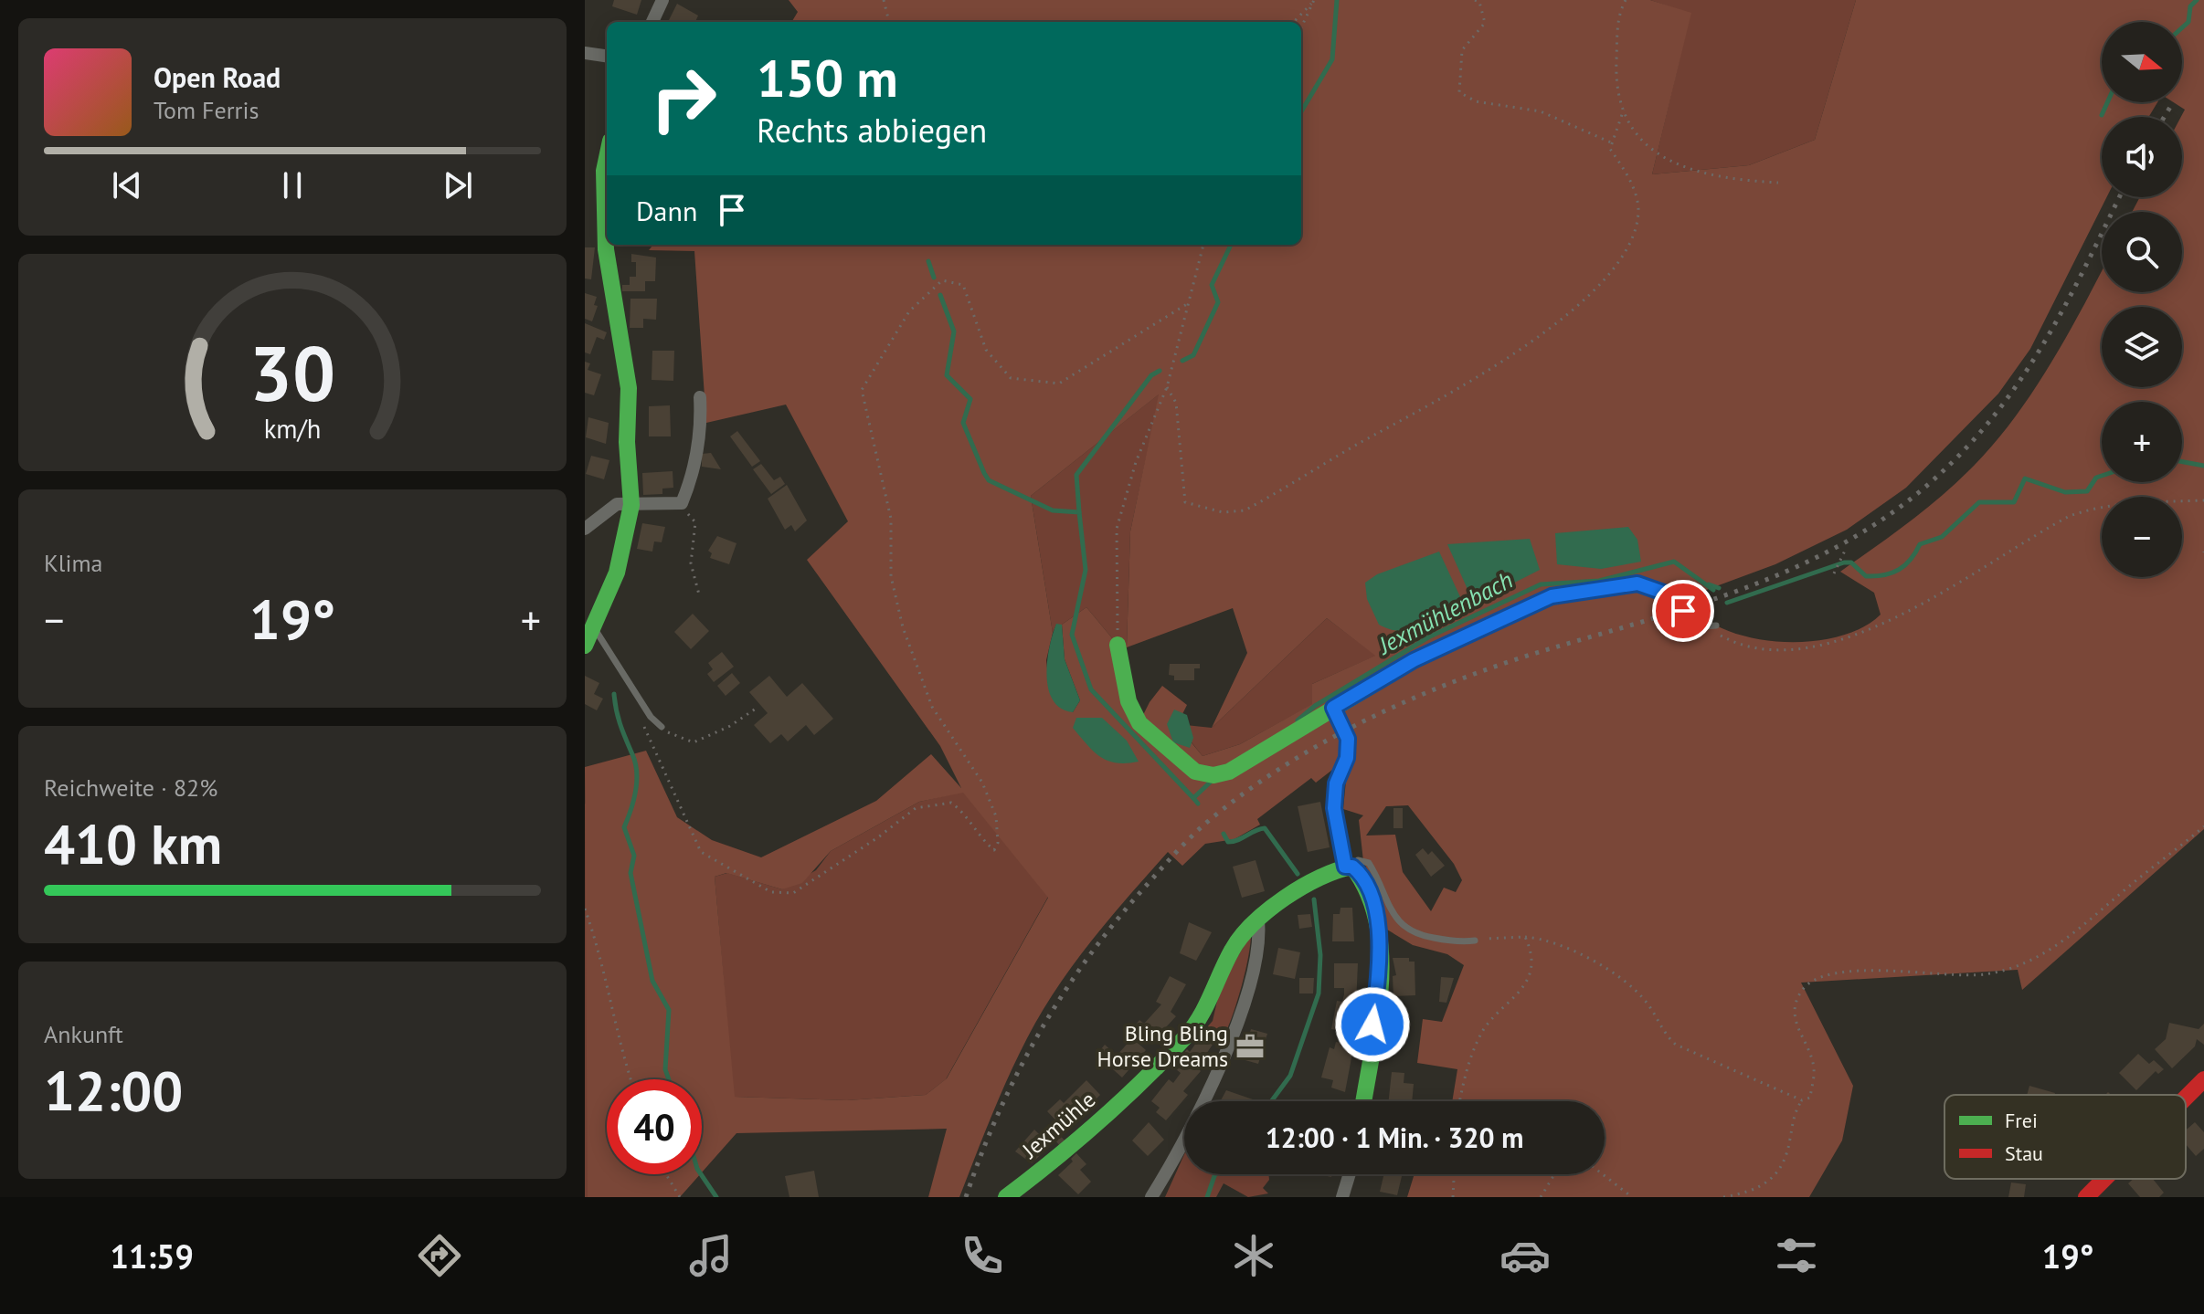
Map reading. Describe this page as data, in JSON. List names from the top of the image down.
{
  "streets": {
    "street": ["Jexmühle"]
  },
  "water": ["Jexmühlenbach"],
  "places": {
    "office": ["Bling Bling Horse Dreams"]
  },
  "legend": ["Frei", "Stau"],
  "north": "right",
  "page": {
    "map_buttons": ["+", "−"],
    "turn": ["150 m", "Rechts abbiegen"],
    "song": ["Open Road", "Tom Ferris"],
    "then": "Dann",
    "tile": [
      "Klima",
      ["Reichweite · 82%", "410 km"],
      ["Ankunft", "12:00"]
    ],
    "heat": ["−", "19°", "+"],
    "limit": "40",
    "trip": "12:00 · 1 Min. · 320 m",
    "tabs": ["11:59", "19°"],
    "gauge": ["30", "km/h"]
  }
}
